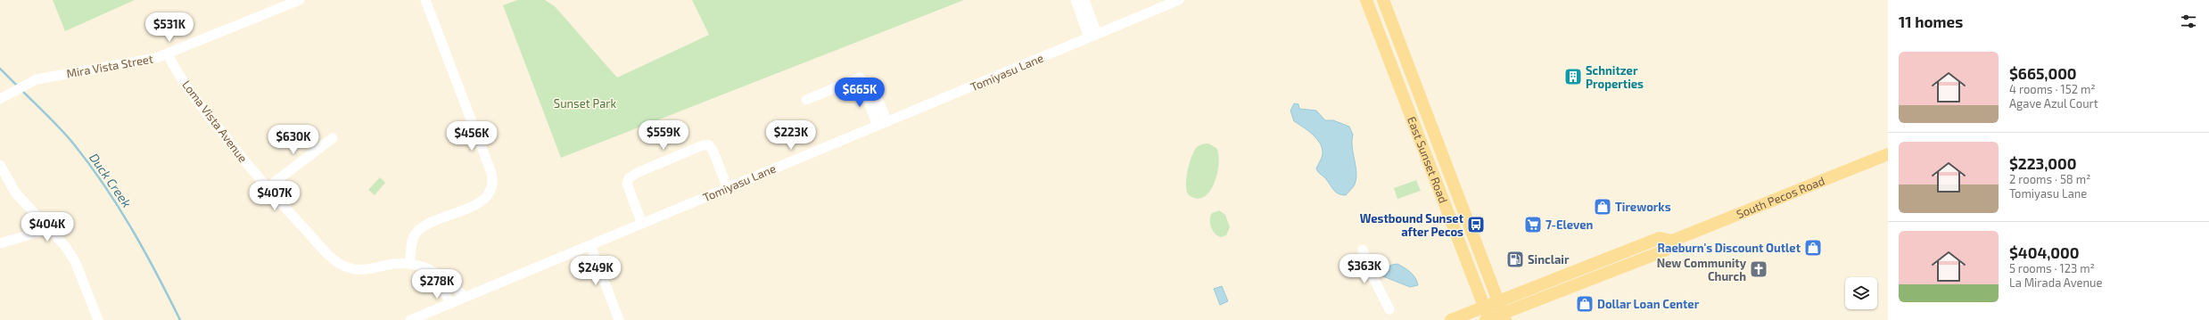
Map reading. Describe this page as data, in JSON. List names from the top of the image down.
{
  "streets": {
    "main road": ["East Sunset Road", "South Pecos Road"],
    "street": ["Mira Vista Street", "Tomiyasu Lane", "Loma Vista Avenue"]
  },
  "crossings": [
    ["Mira Vista Street", "Loma Vista Avenue"],
    ["Tomiyasu Lane", "Loma Vista Avenue"],
    ["East Sunset Road", "South Pecos Road"]
  ],
  "water": ["Duck Creek"],
  "parks": ["Sunset Park"],
  "places": {
    "building": ["Schnitzer Properties"],
    "shop": ["Tireworks", "Raeburn's Discount Outlet", "Dollar Loan Center"],
    "bus stop": ["Westbound Sunset after Pecos"],
    "supermarket": ["7-Eleven"],
    "fuel station": ["Sinclair"],
    "church": ["New Community Church"]
  },
  "page": {
    "heading": "11 homes",
    "price": [
      "$531K",
      "$665K",
      "$559K",
      "$223K",
      "$456K",
      "$630K",
      "$407K",
      "$404K",
      "$363K",
      "$249K",
      "$278K"
    ],
    "list": [
      {
        "name": "$665,000",
        "note": "4 rooms · 152 m² · Agave Azul Court"
      },
      {
        "name": "$223,000",
        "note": "2 rooms · 58 m² · Tomiyasu Lane"
      },
      {
        "name": "$404,000",
        "note": "5 rooms · 123 m² · La Mirada Avenue"
      }
    ]
  }
}
